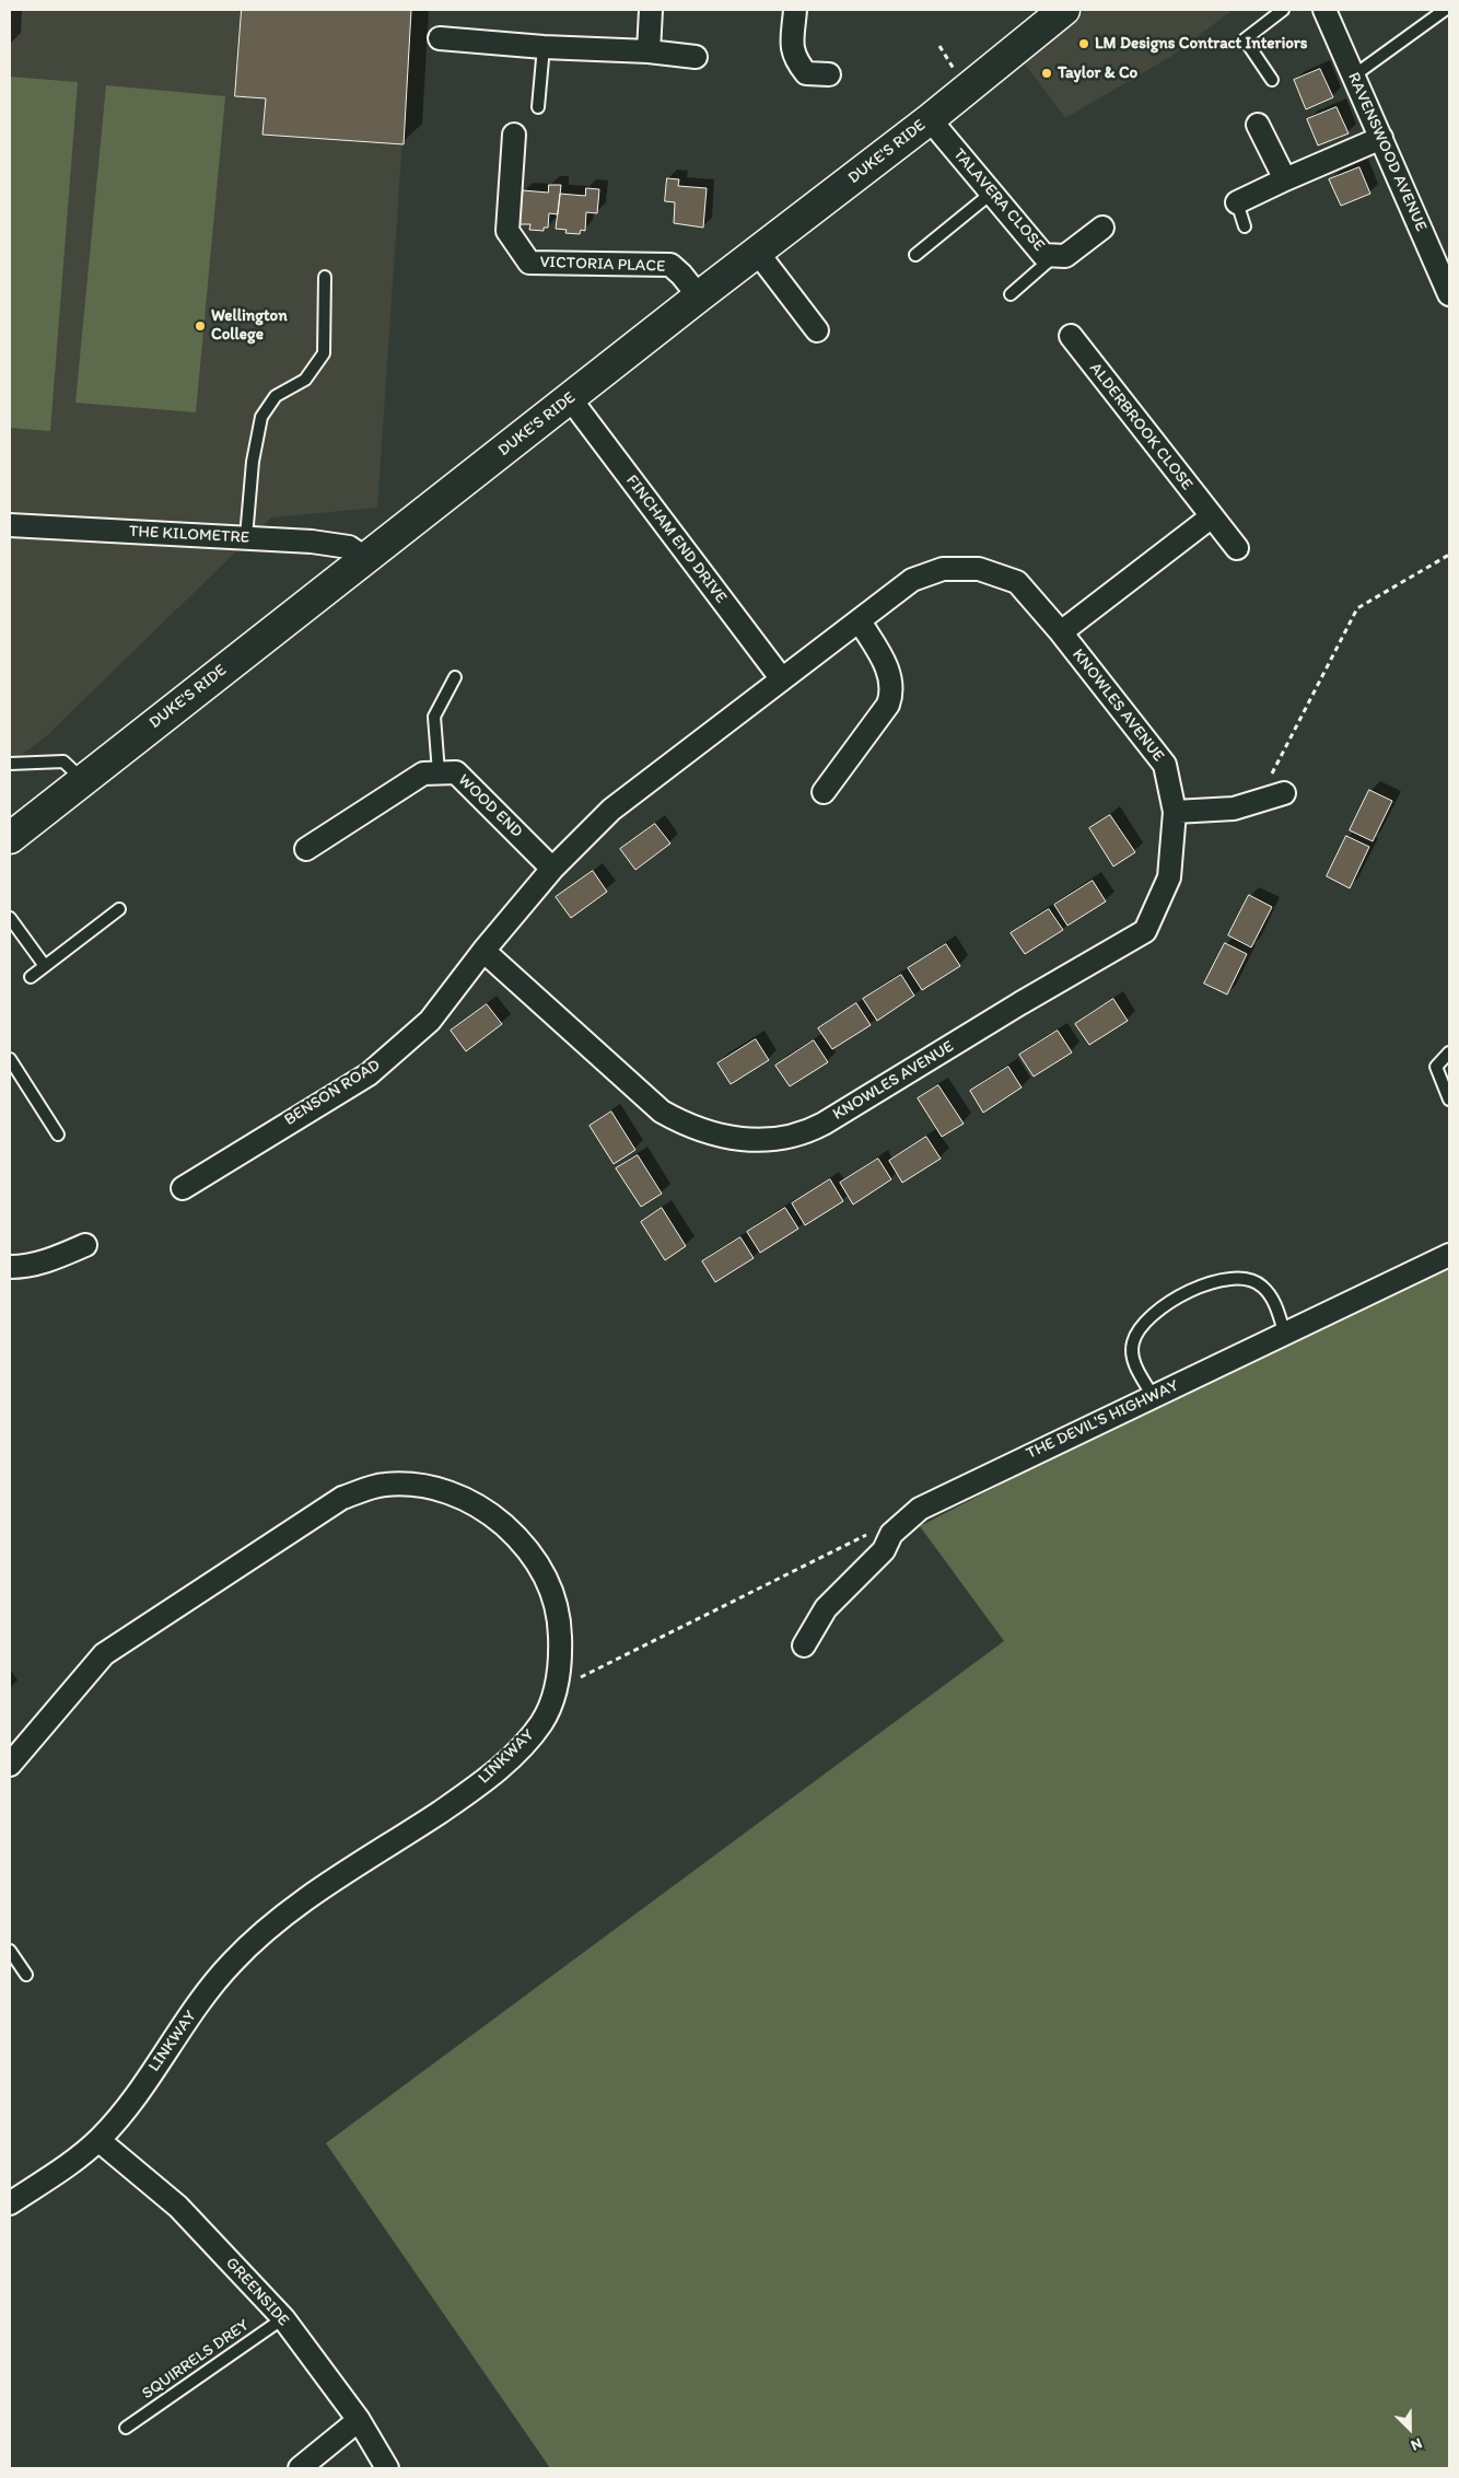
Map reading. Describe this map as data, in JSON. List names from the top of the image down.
{
  "streets": {
    "main road": ["DUKE'S RIDE"],
    "street": [
      "RAVENSWOOD AVENUE",
      "TALAVERA CLOSE",
      "VICTORIA PLACE",
      "ALDERBROOK CLOSE",
      "THE KILOMETRE",
      "FINCHAM END DRIVE",
      "KNOWLES AVENUE",
      "WOOD END",
      "BENSON ROAD",
      "THE DEVIL'S HIGHWAY",
      "LINKWAY",
      "GREENSIDE"
    ],
    "lane": ["SQUIRRELS DREY"]
  },
  "crossings": [
    ["DUKE'S RIDE", "TALAVERA CLOSE"],
    ["DUKE'S RIDE", "VICTORIA PLACE"],
    ["DUKE'S RIDE", "THE KILOMETRE"],
    ["DUKE'S RIDE", "FINCHAM END DRIVE"],
    ["FINCHAM END DRIVE", "KNOWLES AVENUE"],
    ["KNOWLES AVENUE", "WOOD END"],
    ["KNOWLES AVENUE", "BENSON ROAD"],
    ["LINKWAY", "GREENSIDE"],
    ["GREENSIDE", "SQUIRRELS DREY"]
  ],
  "places": ["LM Designs Contract Interiors", "Taylor & Co", "Wellington College"],
  "north": "bottom right"
}
